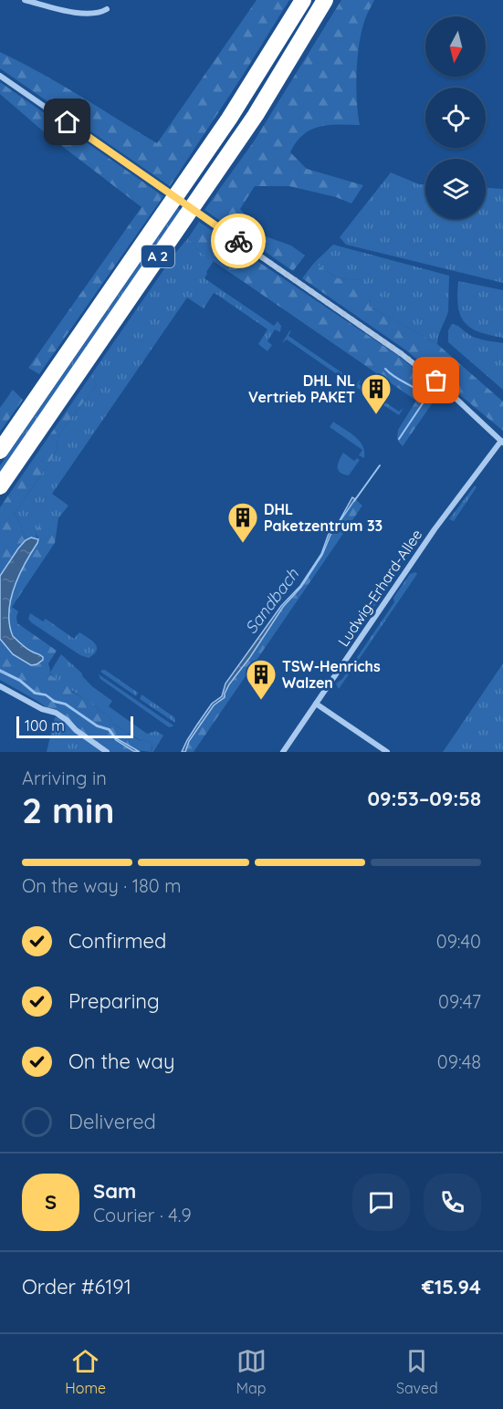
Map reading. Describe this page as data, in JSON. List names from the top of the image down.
{
  "streets": {
    "highway": ["A 2"],
    "street": ["Ludwig-Erhard-Allee"]
  },
  "water": ["Sandbach"],
  "places": {
    "building": ["DHL NL Vertrieb PAKET", "DHL Paketzentrum 33", "TSW-Henrichs Walzen"]
  },
  "scale_bar": "100 m",
  "north": "bottom",
  "page": {
    "scale": "100 m",
    "heading": ["2 min", "Arriving in", "09:53–09:58"],
    "panel": [
      "Sam",
      "Courier · 4.9",
      "Order #6191",
      "€15.94"
    ],
    "bar": "On the way · 180 m",
    "list": [
      ["Confirmed", "09:40"],
      ["Preparing", "09:47"],
      ["On the way", "09:48"],
      "Delivered"
    ],
    "round": "S",
    "tabs": ["Home", "Map", "Saved"]
  }
}
